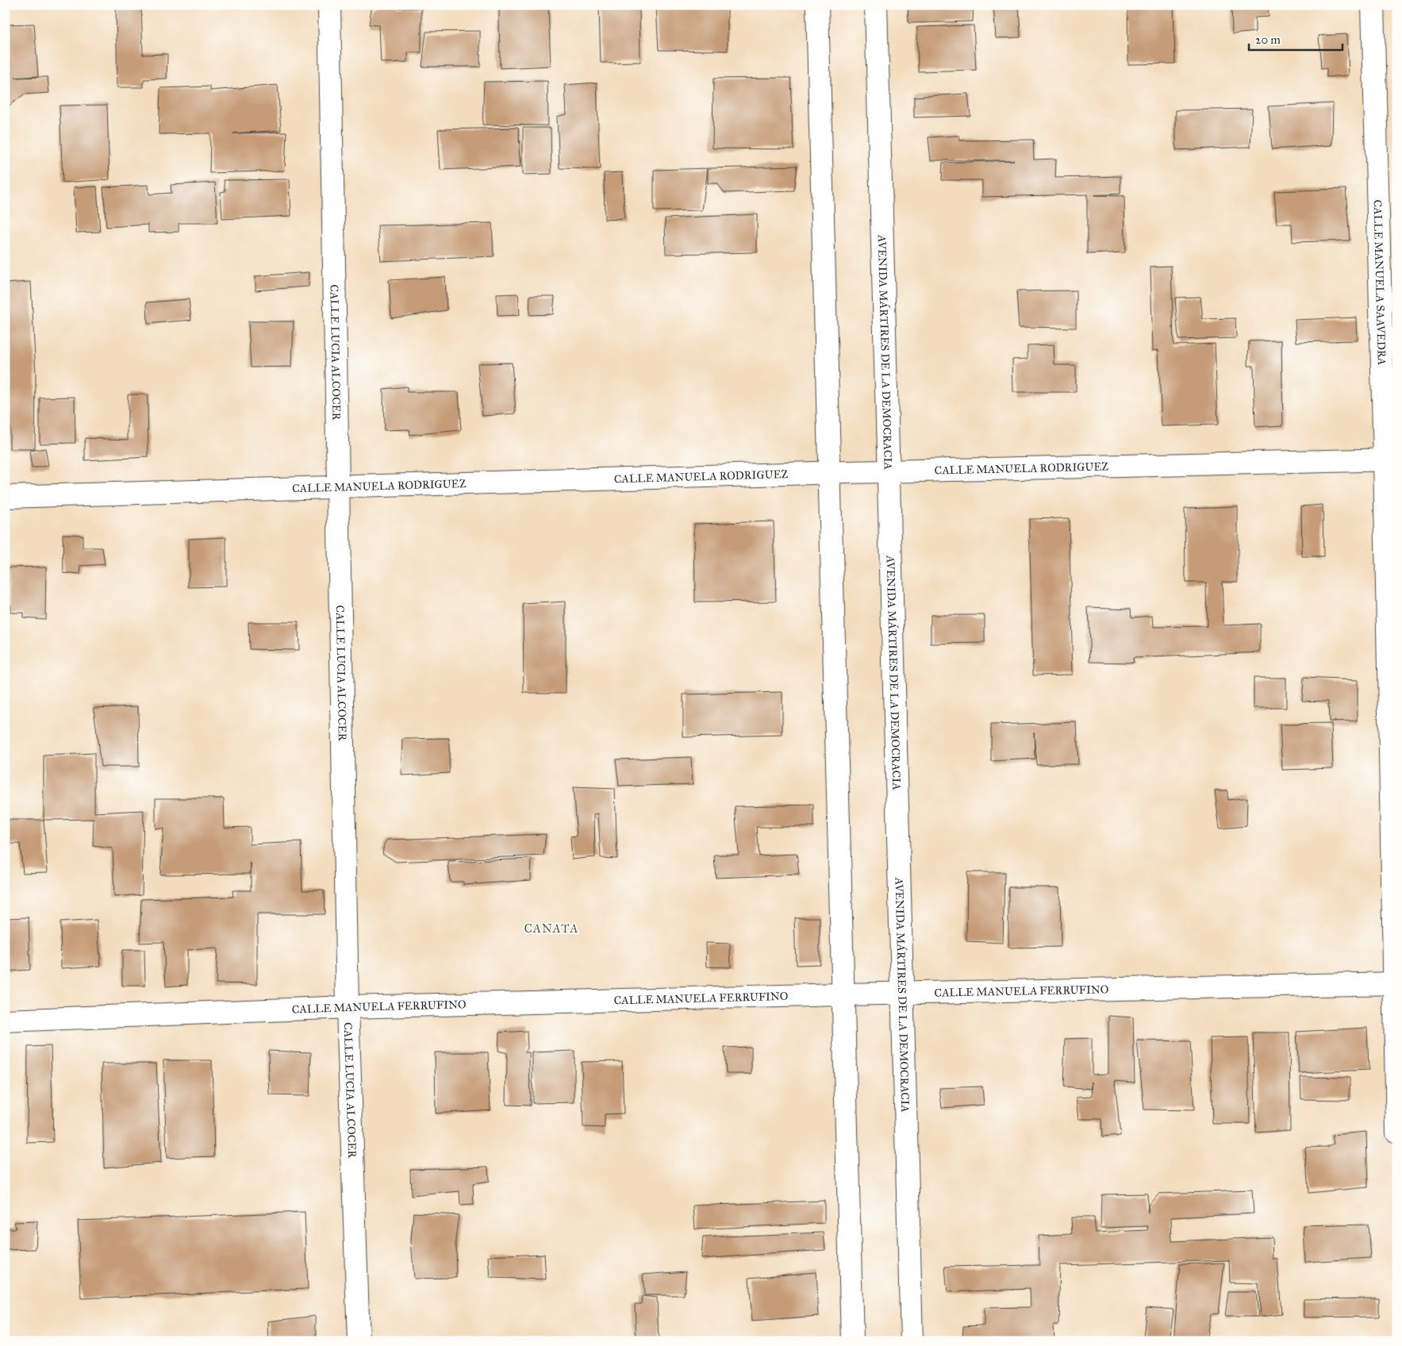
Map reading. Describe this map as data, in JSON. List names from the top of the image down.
{
  "streets": {
    "street": [
      "CALLE MANUELA SAAVEDRA",
      "CALLE LUCIA ALCOCER",
      "AVENIDA MÁRTIRES DE LA DEMOCRACIA",
      "CALLE MANUELA RODRIGUEZ",
      "CALLE MANUELA FERRUFINO"
    ]
  },
  "crossings": [
    ["CALLE MANUELA SAAVEDRA", "CALLE MANUELA RODRIGUEZ"],
    ["CALLE MANUELA SAAVEDRA", "CALLE MANUELA FERRUFINO"],
    ["CALLE LUCIA ALCOCER", "CALLE MANUELA RODRIGUEZ"],
    ["CALLE LUCIA ALCOCER", "CALLE MANUELA FERRUFINO"],
    ["AVENIDA MÁRTIRES DE LA DEMOCRACIA", "CALLE MANUELA RODRIGUEZ"],
    ["AVENIDA MÁRTIRES DE LA DEMOCRACIA", "CALLE MANUELA FERRUFINO"]
  ],
  "districts": ["CANATA"],
  "scale_bar": "20 m"
}
